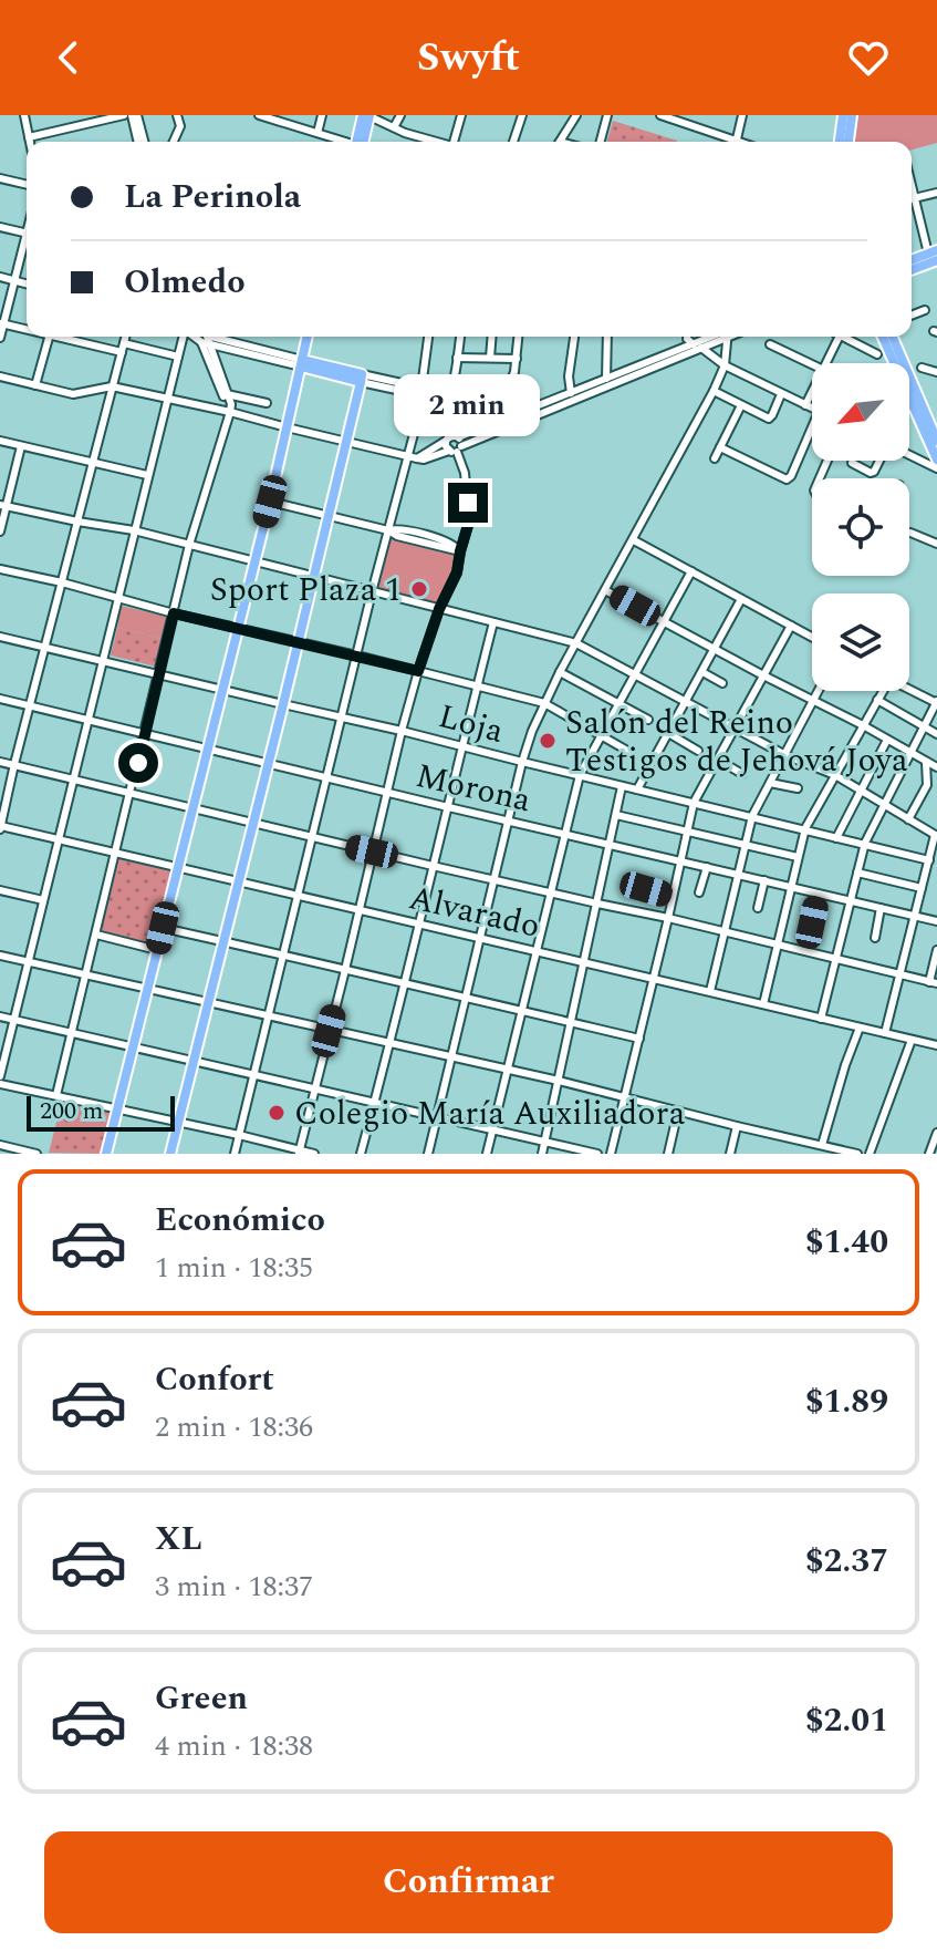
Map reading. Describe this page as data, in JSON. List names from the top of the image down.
{
  "streets": {
    "street": ["Loja", "Morona", "Alvarado"]
  },
  "places": ["Sport Plaza 1", "Salón del Reino Testigos de Jehová Joya", "Colegio María Auxiliadora"],
  "scale_bar": "200 m",
  "north": "bottom left",
  "page": {
    "header": "Swyft",
    "banner": ["La Perinola", "Olmedo"],
    "bubble": "2 min",
    "scale": "200 m",
    "list": [
      {
        "name": "Económico",
        "note": "1 min · 18:35",
        "value": "$1.40"
      },
      {
        "name": "Confort",
        "note": "2 min · 18:36",
        "value": "$1.89"
      },
      {
        "name": "XL",
        "note": "3 min · 18:37",
        "value": "$2.37"
      },
      {
        "name": "Green",
        "note": "4 min · 18:38",
        "value": "$2.01"
      }
    ],
    "buttons": "Confirmar"
  }
}
